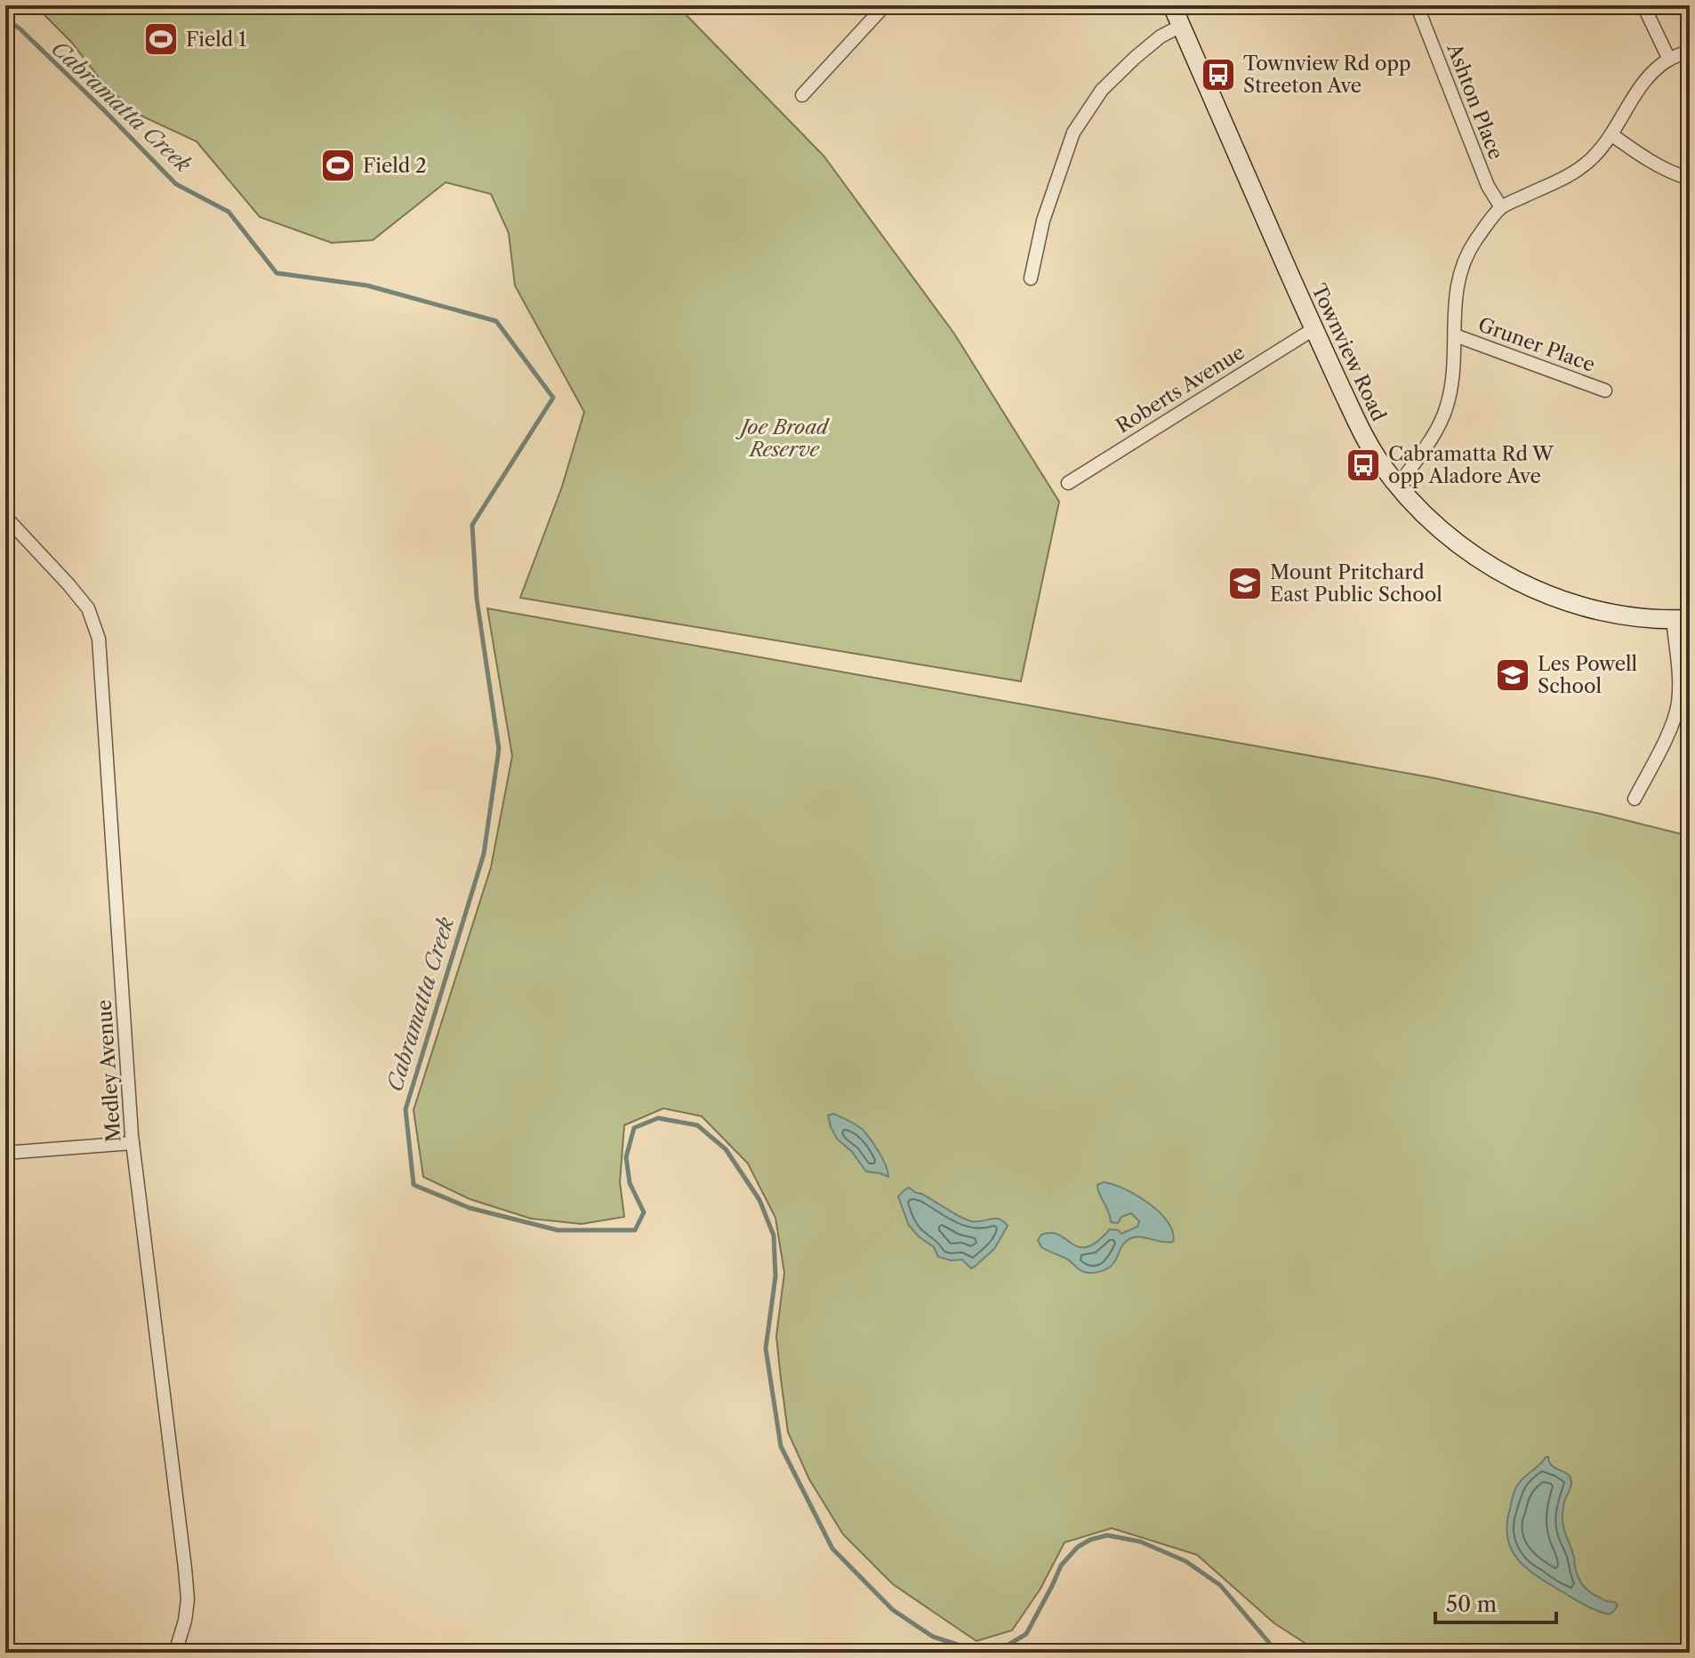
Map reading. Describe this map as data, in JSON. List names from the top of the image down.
{
  "streets": {
    "street": [
      "Ashton Place",
      "Gruner Place",
      "Townview Road",
      "Roberts Avenue",
      "Medley Avenue"
    ]
  },
  "crossings": [
    ["Townview Road", "Roberts Avenue"]
  ],
  "water": ["Cabramatta Creek"],
  "parks": ["Joe Broad Reserve"],
  "places": {
    "sports": ["Field 1", "Field 2"],
    "bus stop": ["Townview Rd opp Streeton Ave", "Cabramatta Rd W opp Aladore Ave"],
    "school or university": ["Mount Pritchard East Public School", "Les Powell School"]
  },
  "scale_bar": "50 m"
}
